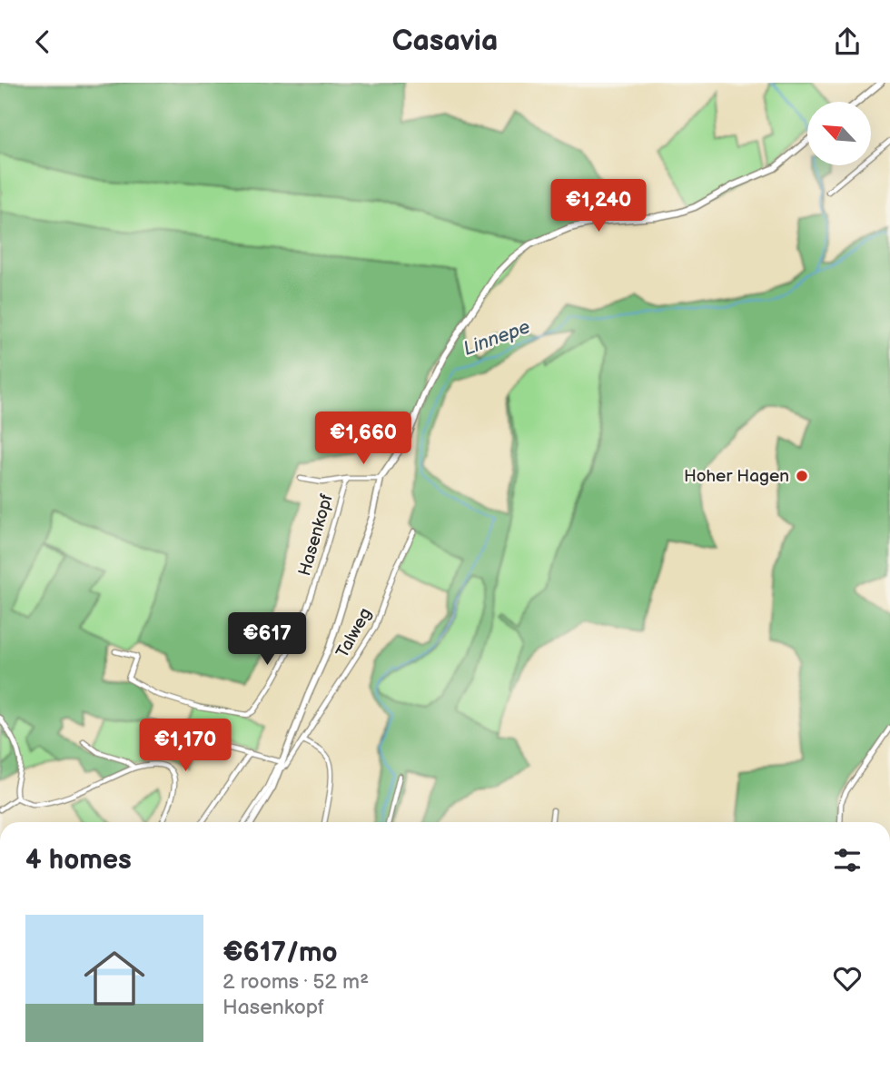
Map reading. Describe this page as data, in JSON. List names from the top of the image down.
{
  "streets": {
    "street": ["Hasenkopf", "Talweg"]
  },
  "water": ["Linnepe"],
  "places": ["Hoher Hagen"],
  "north": "top left",
  "page": {
    "header": "Casavia",
    "price": [
      "€1,240",
      "€1,660",
      "€617",
      "€1,170"
    ],
    "heading": "4 homes",
    "list": [
      {
        "name": "€617/mo",
        "note": "2 rooms · 52 m² · Hasenkopf"
      }
    ]
  }
}
